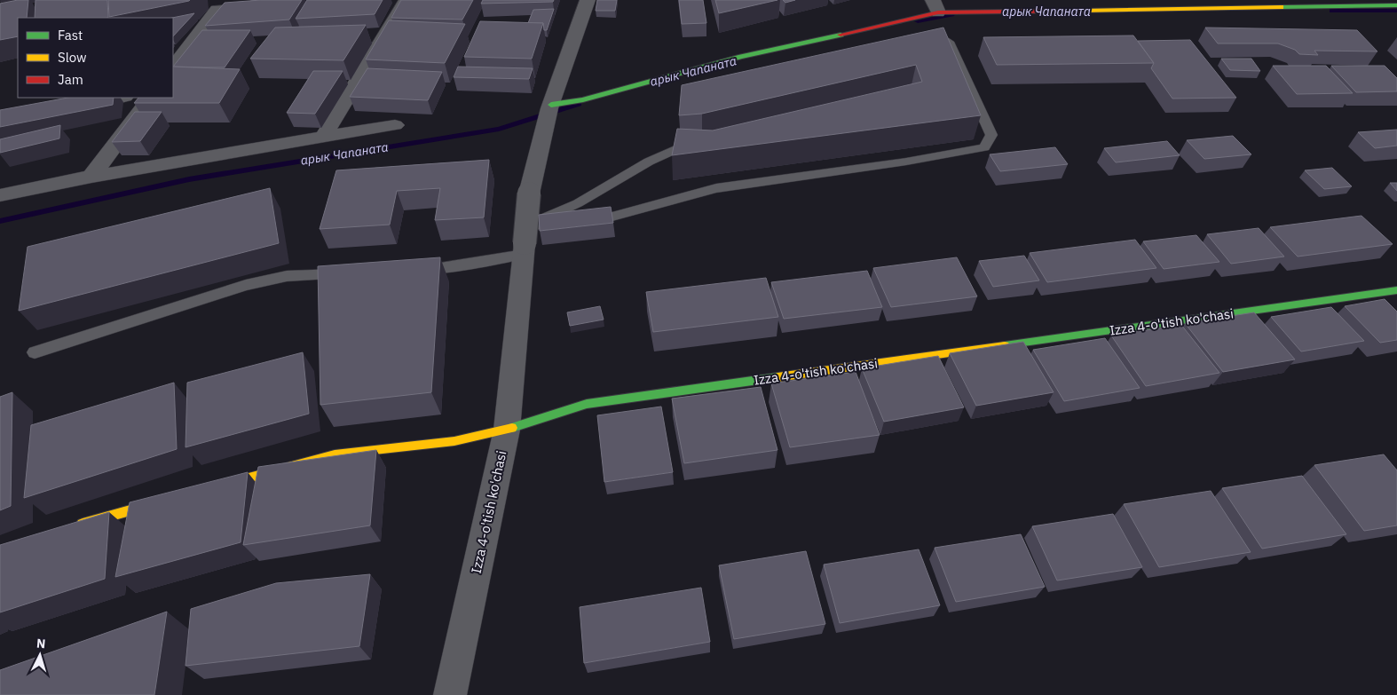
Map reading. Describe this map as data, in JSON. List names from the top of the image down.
{
  "streets": {
    "street": ["Izza 4-o'tish ko'chasi"]
  },
  "water": ["арык Чапаната"],
  "legend": ["Fast", "Slow", "Jam"],
  "north": "top"
}
